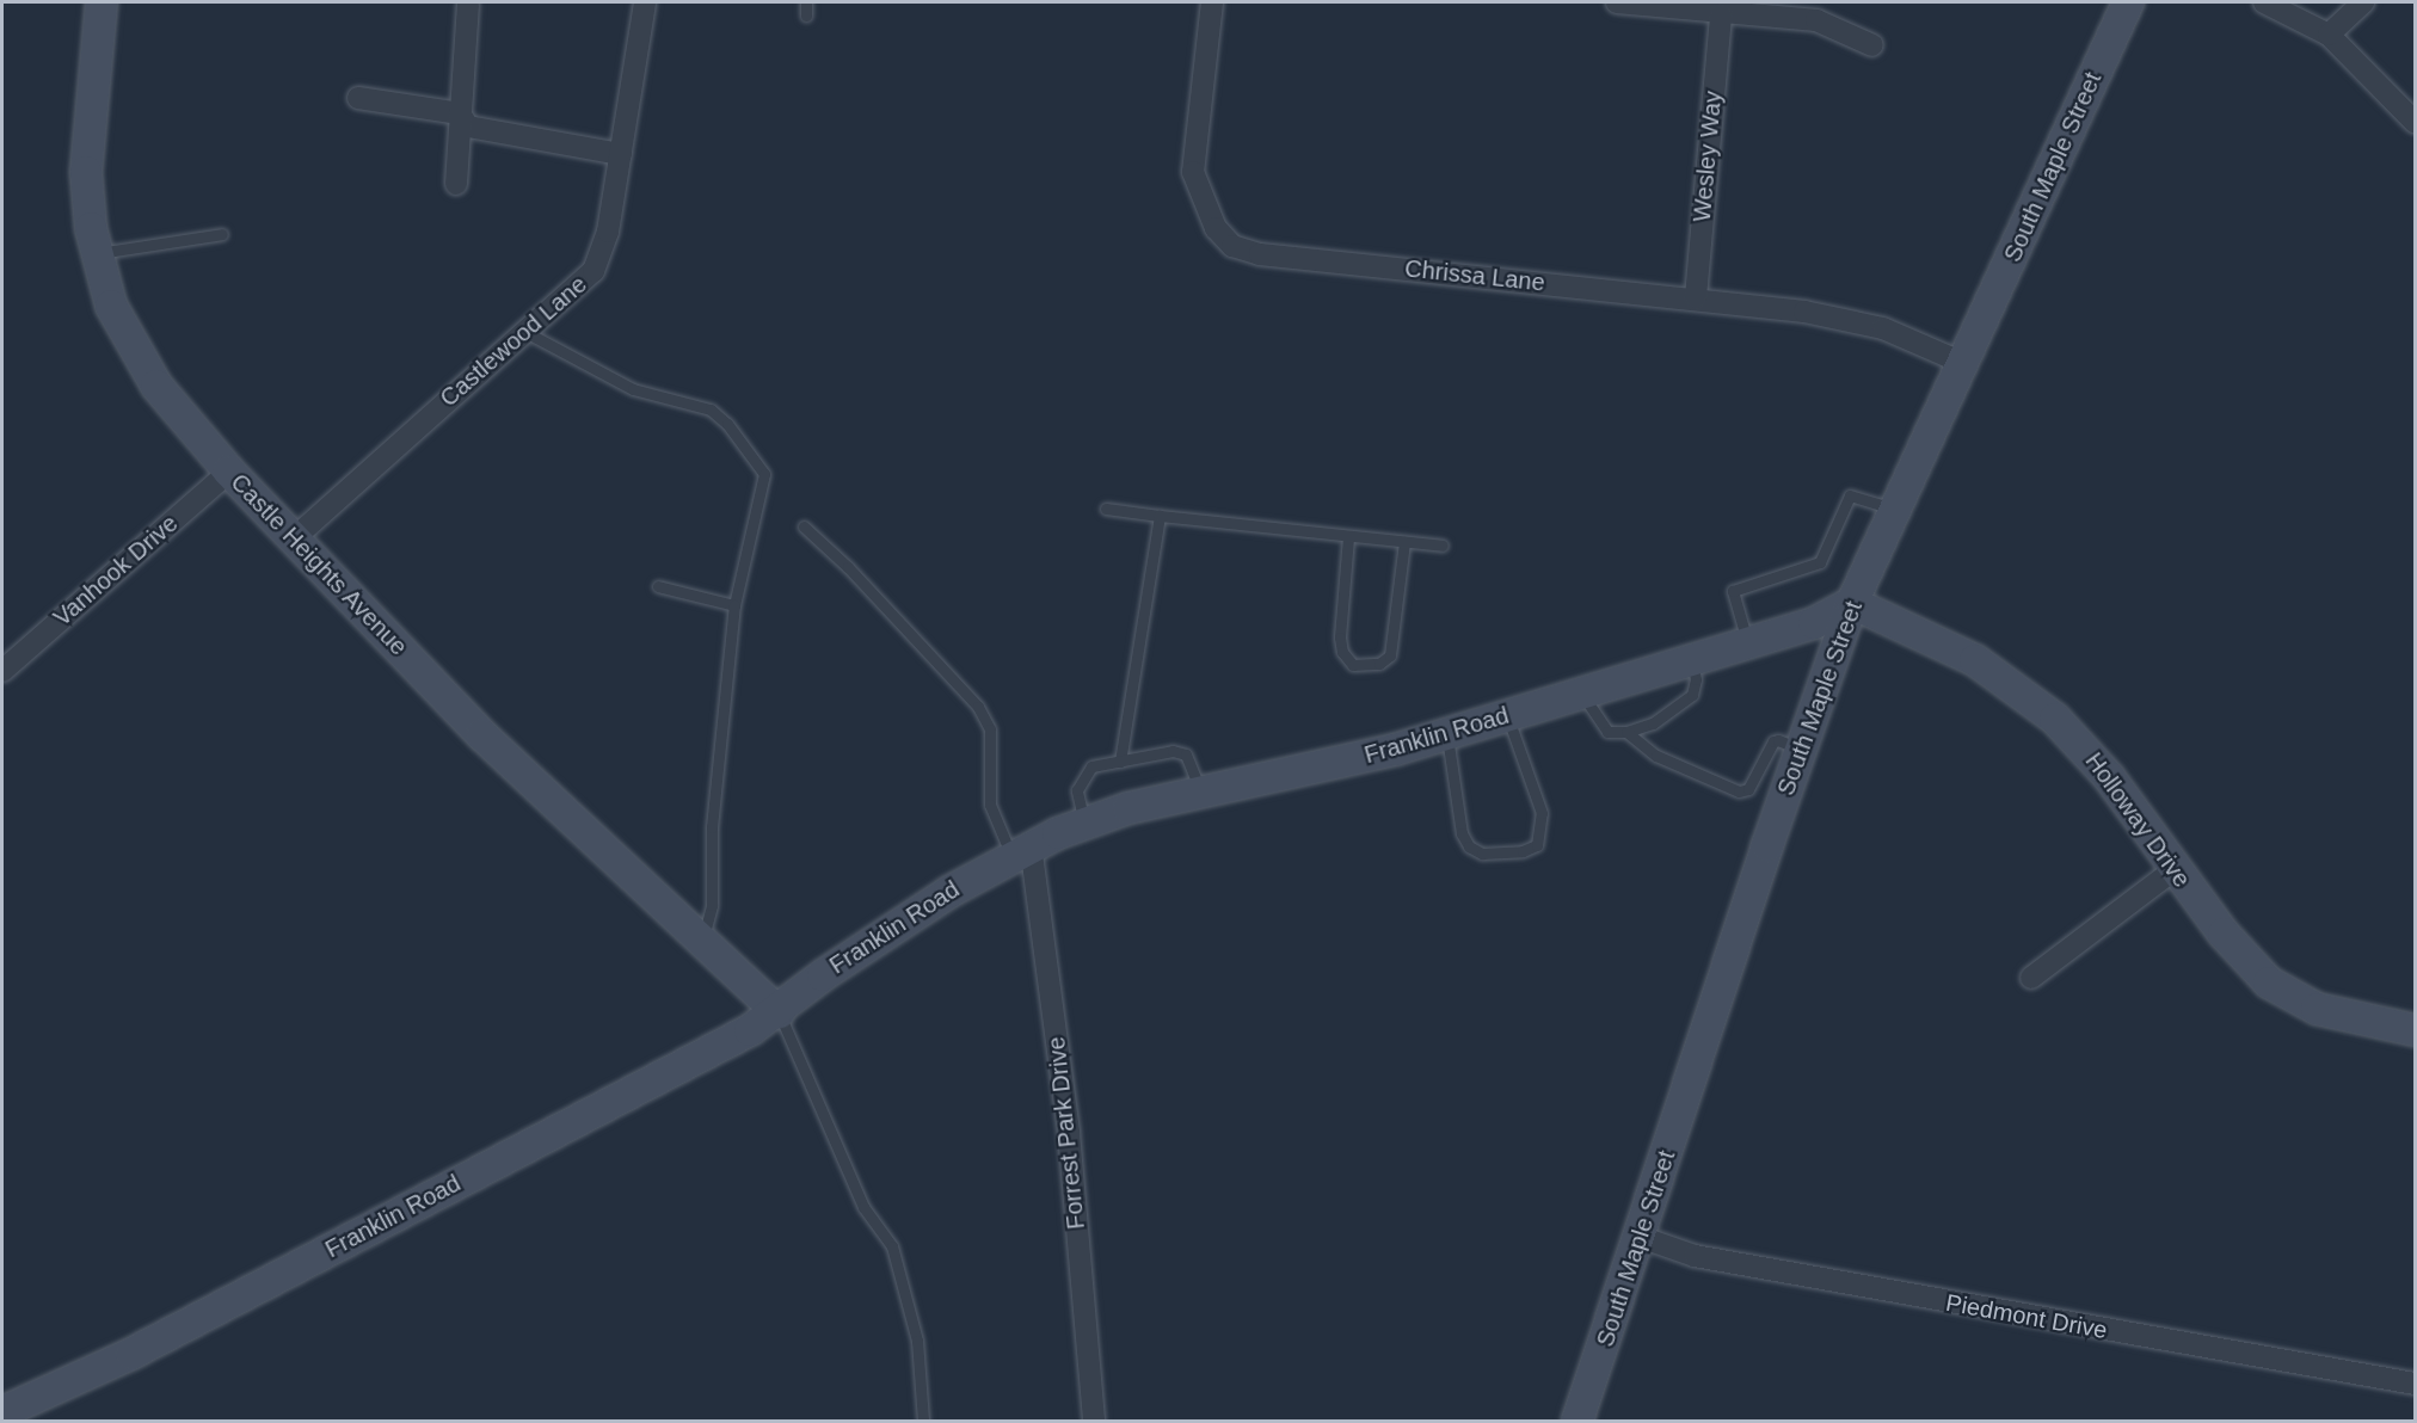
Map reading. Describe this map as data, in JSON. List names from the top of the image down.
{
  "streets": {
    "street": [
      "Wesley Way",
      "South Maple Street",
      "Chrissa Lane",
      "Castlewood Lane",
      "Castle Heights Avenue",
      "Vanhook Drive",
      "Franklin Road",
      "Holloway Drive",
      "Forrest Park Drive",
      "Piedmont Drive"
    ]
  },
  "crossings": [
    ["Wesley Way", "Chrissa Lane"],
    ["South Maple Street", "Chrissa Lane"],
    ["South Maple Street", "Franklin Road"],
    ["South Maple Street", "Holloway Drive"],
    ["South Maple Street", "Piedmont Drive"],
    ["Castlewood Lane", "Castle Heights Avenue"],
    ["Castle Heights Avenue", "Vanhook Drive"],
    ["Castle Heights Avenue", "Franklin Road"],
    ["Franklin Road", "Holloway Drive"],
    ["Franklin Road", "Forrest Park Drive"]
  ]
}
